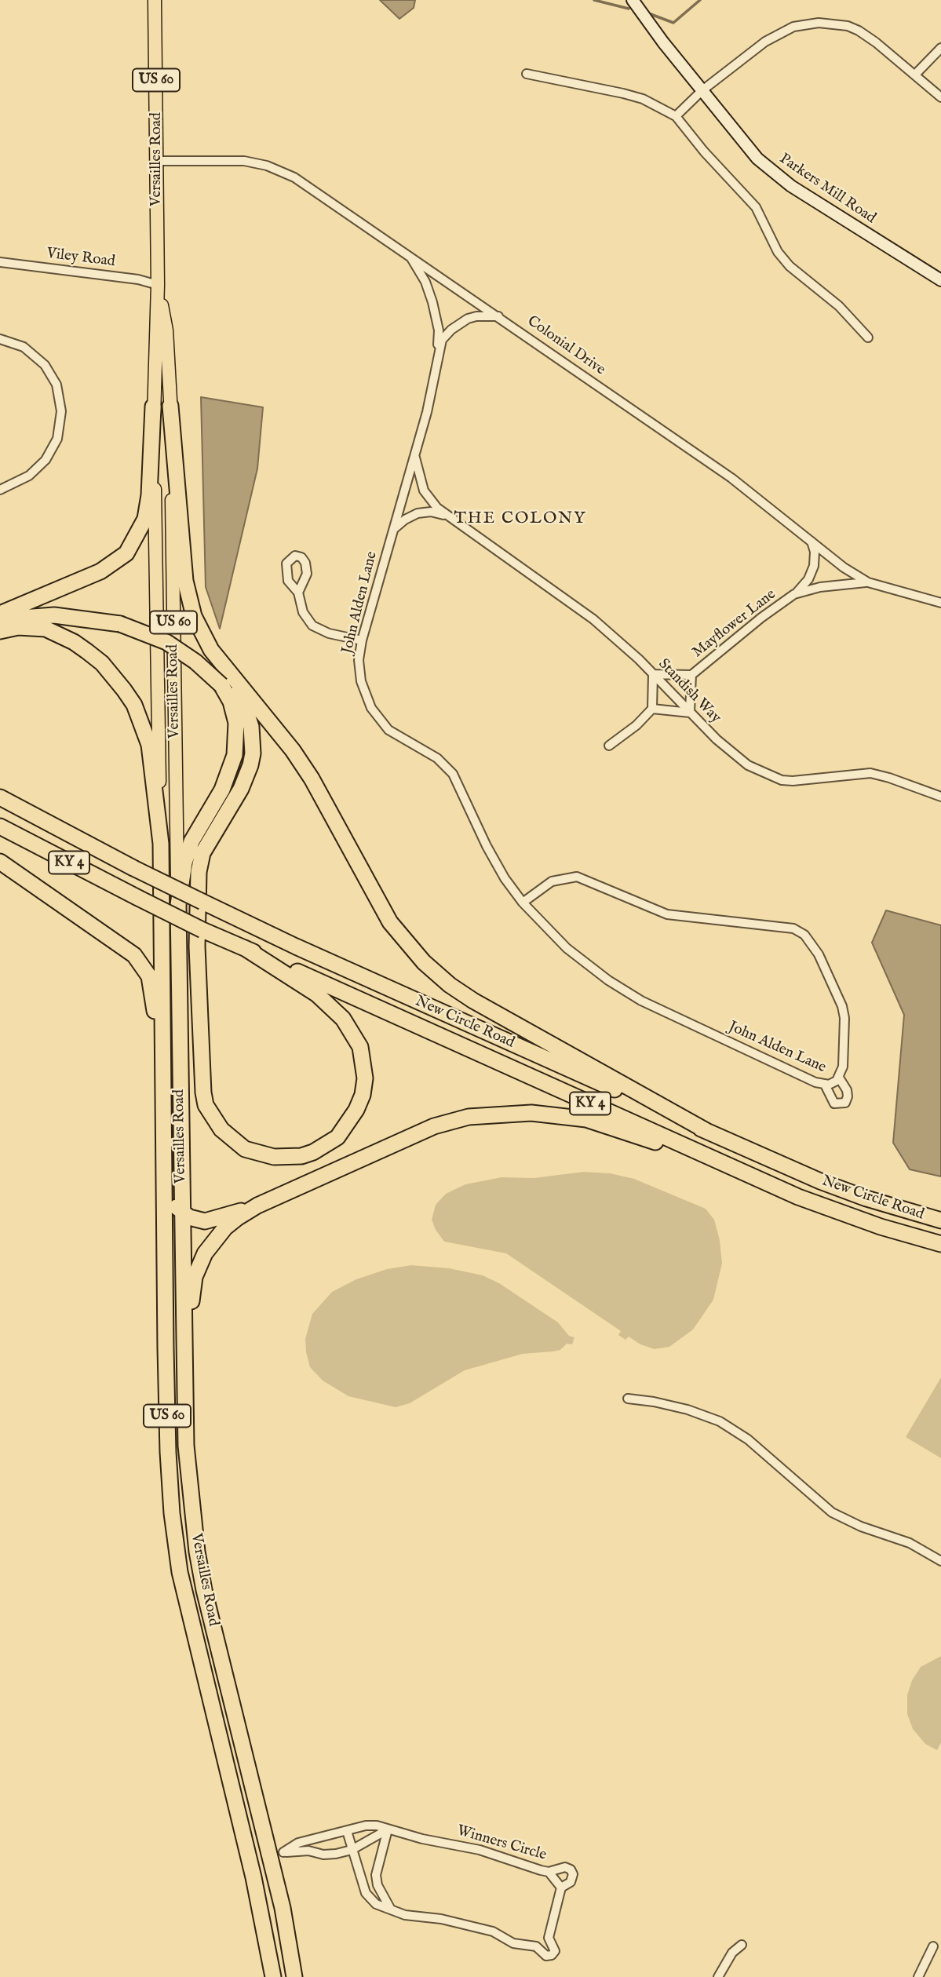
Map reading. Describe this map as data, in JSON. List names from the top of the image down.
{
  "streets": {
    "highway": [
      "US 60",
      "Versailles Road",
      "KY 4",
      "New Circle Road"
    ],
    "main road": ["Parkers Mill Road"],
    "street": [
      "Viley Road",
      "Colonial Drive",
      "John Alden Lane",
      "Mayflower Lane",
      "Standish Way",
      "Winners Circle"
    ]
  },
  "crossings": [
    ["Versailles Road", "Viley Road"],
    ["Versailles Road", "Colonial Drive"],
    ["Versailles Road", "Winners Circle"],
    ["Colonial Drive", "John Alden Lane"],
    ["Colonial Drive", "Mayflower Lane"],
    ["John Alden Lane", "Standish Way"],
    ["Mayflower Lane", "Standish Way"]
  ],
  "districts": ["THE COLONY"]
}
